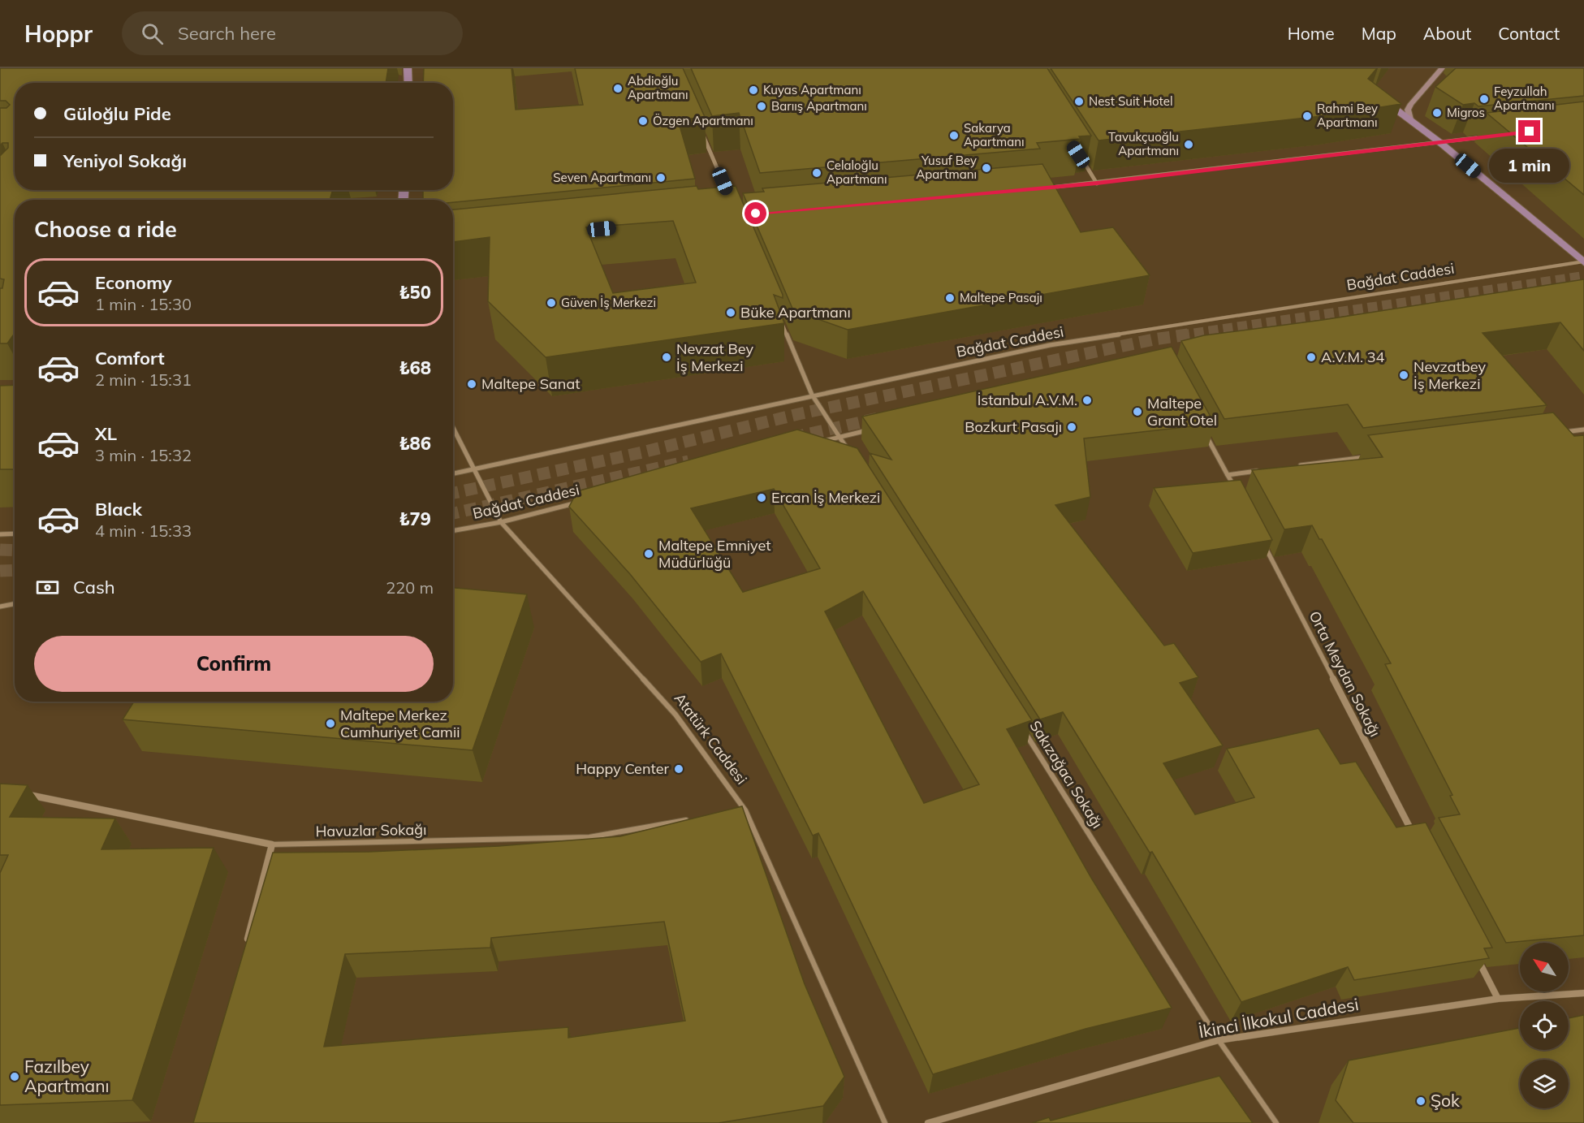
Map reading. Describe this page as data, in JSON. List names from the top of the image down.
{
  "streets": {
    "street": [
      "Bağdat Caddesi",
      "Orta Meydan Sokağı",
      "Atatürk Caddesi",
      "Sakızağacı Sokağı",
      "Havuzlar Sokağı",
      "İkinci İlkokul Caddesi"
    ]
  },
  "crossings": [
    ["Bağdat Caddesi", "Atatürk Caddesi"],
    ["Sakızağacı Sokağı", "İkinci İlkokul Caddesi"]
  ],
  "places": [
    "Abdioğlu Apartmanı",
    "Kuyas Apartmanı",
    "Feyzullah Apartmanı",
    "Nest Suit Hotel",
    "Barıış Apartmanı",
    "Migros",
    "Rahmi Bey Apartmanı",
    "Özgen Apartmanı",
    "Sakarya Apartmanı",
    "Tavukçuoğlu Apartmanı",
    "Yusuf Bey Apartmanı",
    "Celaloğlu Apartmanı",
    "Seven Apartmanı",
    "Maltepe Pasajı",
    "Güven İş Merkezi",
    "Büke Apartmanı",
    "Nevzat Bey İş Merkezi",
    "A.V.M. 34",
    "Nevzatbey İş Merkezi",
    "Maltepe Sanat",
    "İstanbul A.V.M.",
    "Maltepe Grant Otel",
    "Bozkurt Pasajı",
    "Ercan İş Merkezi",
    "Maltepe Emniyet Müdürlüğü",
    "Maltepe Merkez Cumhuriyet Camii",
    "Happy Center",
    "Fazılbey Apartmanı",
    "Şok"
  ],
  "north": "top left",
  "page": {
    "header": "Hoppr",
    "search": "Search here",
    "nav": [
      "Home",
      "Map",
      "About",
      "Contact"
    ],
    "banner": ["Güloğlu Pide", "Yeniyol Sokağı"],
    "bubble": "1 min",
    "heading": "Choose a ride",
    "list": [
      {
        "name": "Economy",
        "note": "1 min · 15:30",
        "value": "₺50"
      },
      {
        "name": "Comfort",
        "note": "2 min · 15:31",
        "value": "₺68"
      },
      {
        "name": "XL",
        "note": "3 min · 15:32",
        "value": "₺86"
      },
      {
        "name": "Black",
        "note": "4 min · 15:33",
        "value": "₺79"
      }
    ],
    "pay": ["Cash", "220 m"],
    "buttons": "Confirm"
  }
}
